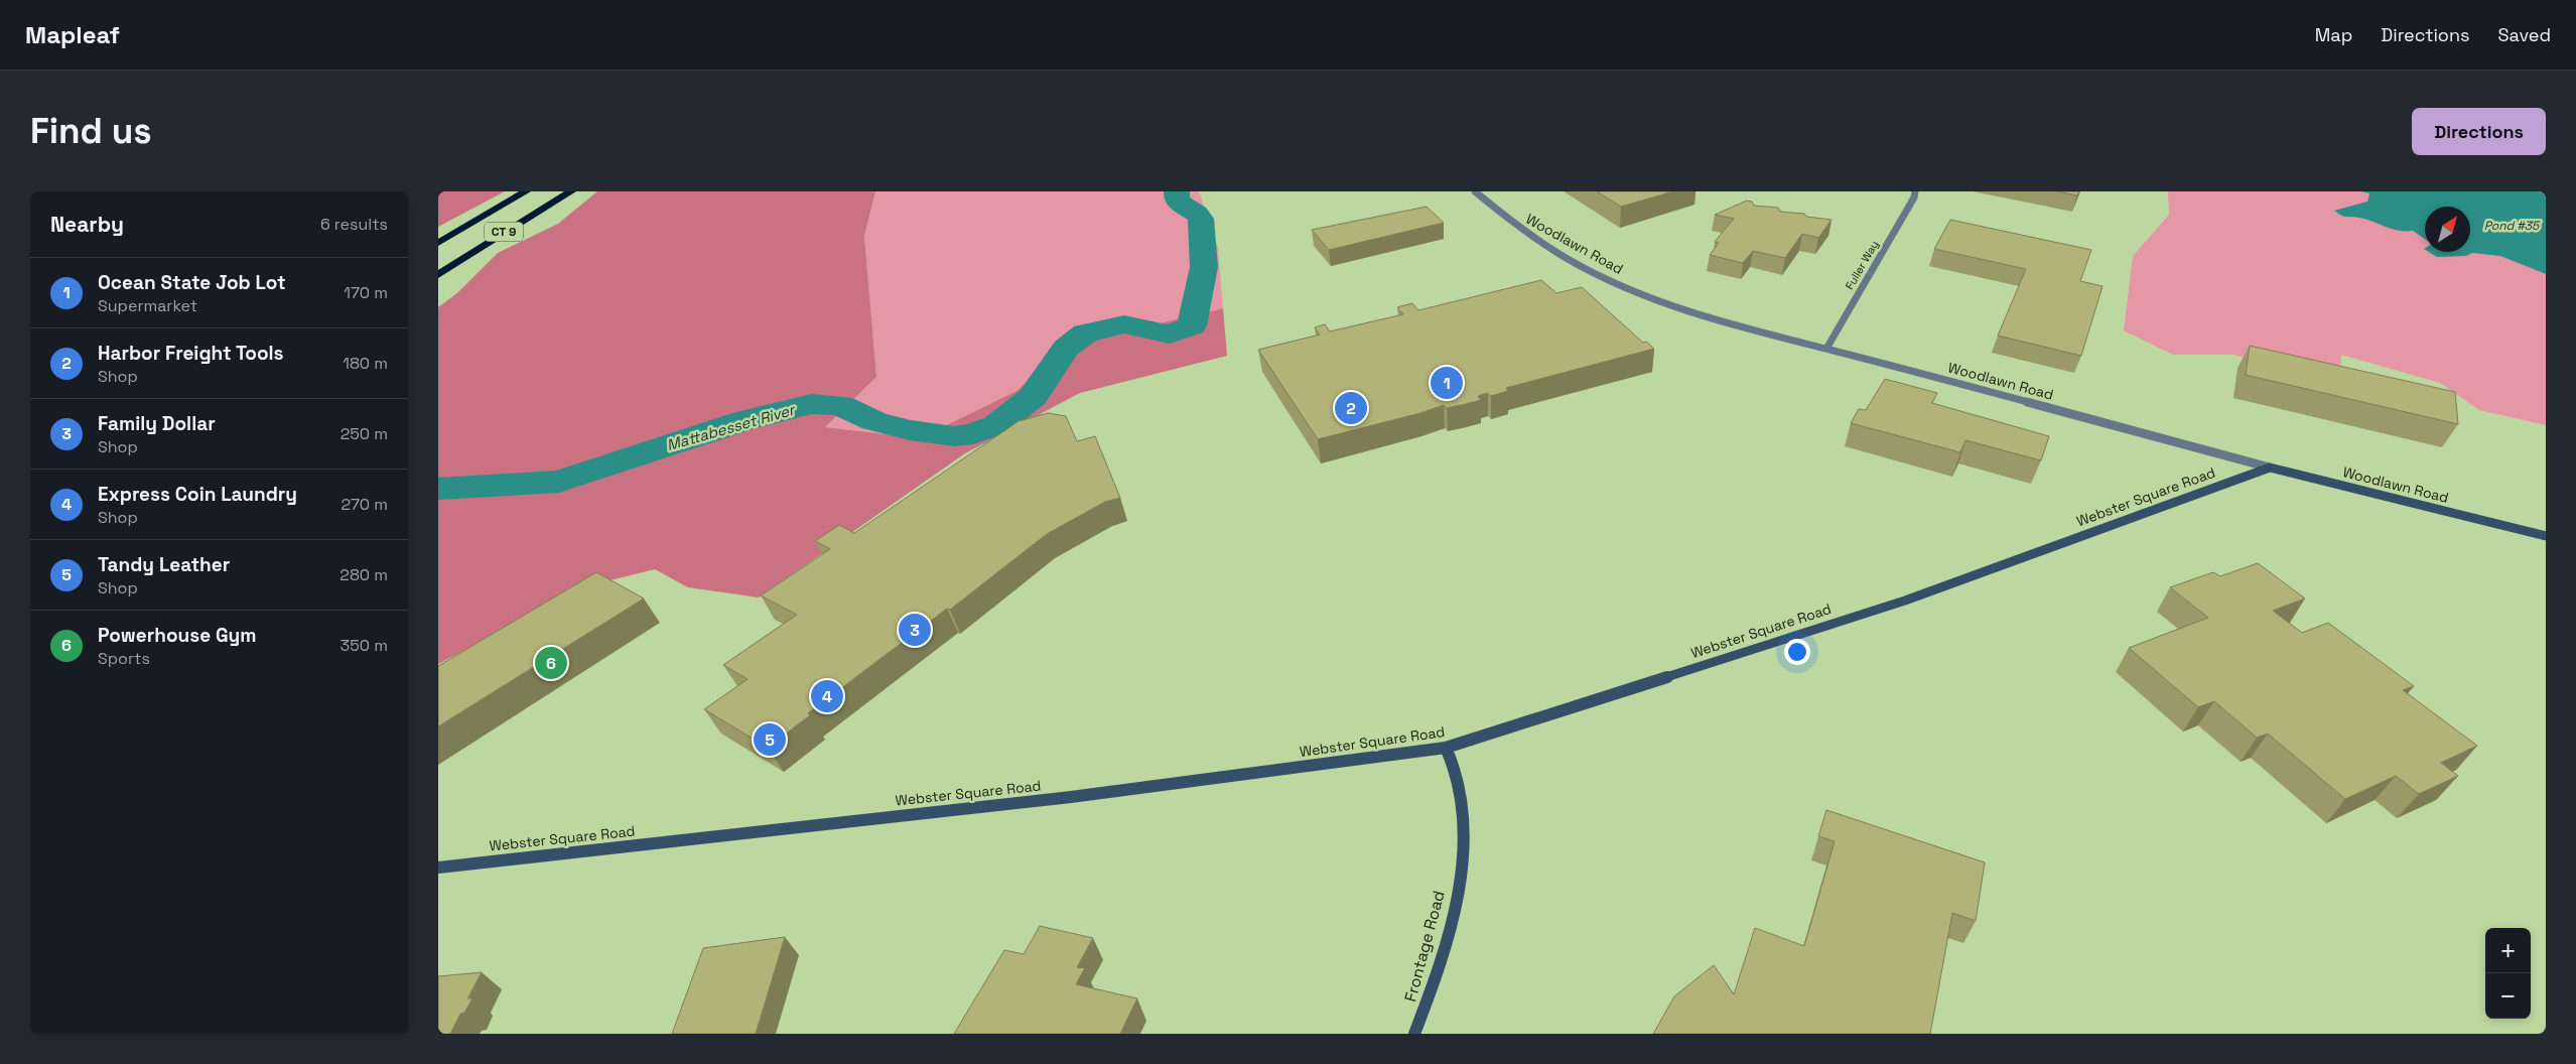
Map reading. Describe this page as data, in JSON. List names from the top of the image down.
{
  "streets": {
    "highway": ["CT 9"],
    "street": [
      "Woodlawn Road",
      "Fuller Way",
      "Webster Square Road",
      "Frontage Road"
    ]
  },
  "crossings": [
    ["Woodlawn Road", "Fuller Way"],
    ["Woodlawn Road", "Webster Square Road"],
    ["Webster Square Road", "Frontage Road"]
  ],
  "water": ["Pond #35", "Mattabesset River"],
  "north": "top right",
  "page": {
    "header": "Mapleaf",
    "nav": ["Map", "Directions", "Saved"],
    "buttons": "Directions",
    "title": "Find us",
    "heading": ["Nearby", "6 results"],
    "list": [
      {
        "mark": "1",
        "name": "Ocean State Job Lot",
        "note": "Supermarket",
        "value": "170 m"
      },
      {
        "mark": "2",
        "name": "Harbor Freight Tools",
        "note": "Shop",
        "value": "180 m"
      },
      {
        "mark": "3",
        "name": "Family Dollar",
        "note": "Shop",
        "value": "250 m"
      },
      {
        "mark": "4",
        "name": "Express Coin Laundry",
        "note": "Shop",
        "value": "270 m"
      },
      {
        "mark": "5",
        "name": "Tandy Leather",
        "note": "Shop",
        "value": "280 m"
      },
      {
        "mark": "6",
        "name": "Powerhouse Gym",
        "note": "Sports",
        "value": "350 m"
      }
    ],
    "pins": [
      "1",
      "2",
      "3",
      "6",
      "4",
      "5"
    ],
    "map_buttons": ["+", "−"]
  }
}
